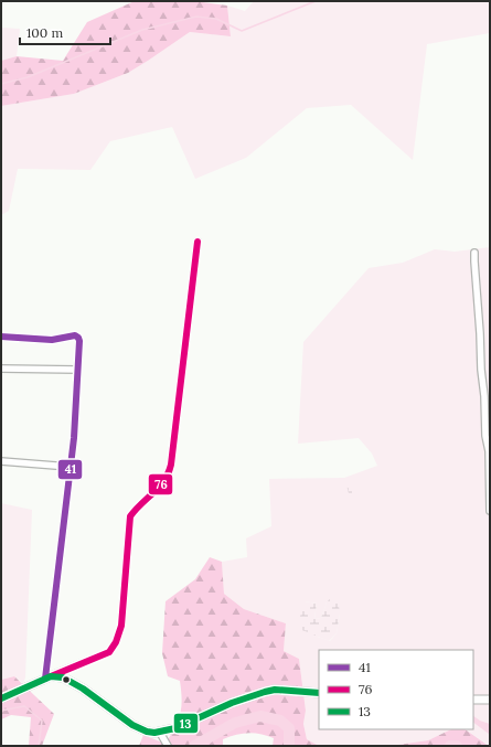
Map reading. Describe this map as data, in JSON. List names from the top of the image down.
{
  "lines": ["transit line 76", "transit line 41", "transit line 13"],
  "legend": ["41", "76", "13"],
  "scale_bar": "100 m"
}
